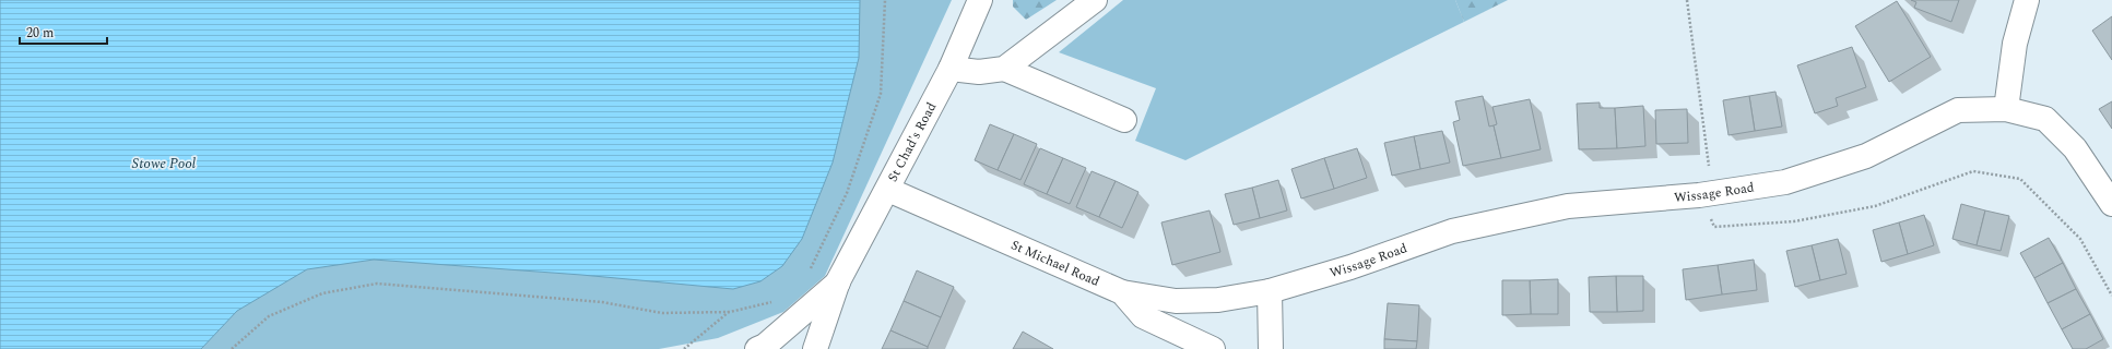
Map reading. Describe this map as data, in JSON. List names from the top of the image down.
{
  "streets": {
    "street": ["St Chad's Road", "Wissage Road", "St Michael Road"]
  },
  "crossings": [
    ["St Chad's Road", "St Michael Road"],
    ["Wissage Road", "St Michael Road"]
  ],
  "water": ["Stowe Pool"],
  "scale_bar": "20 m"
}
